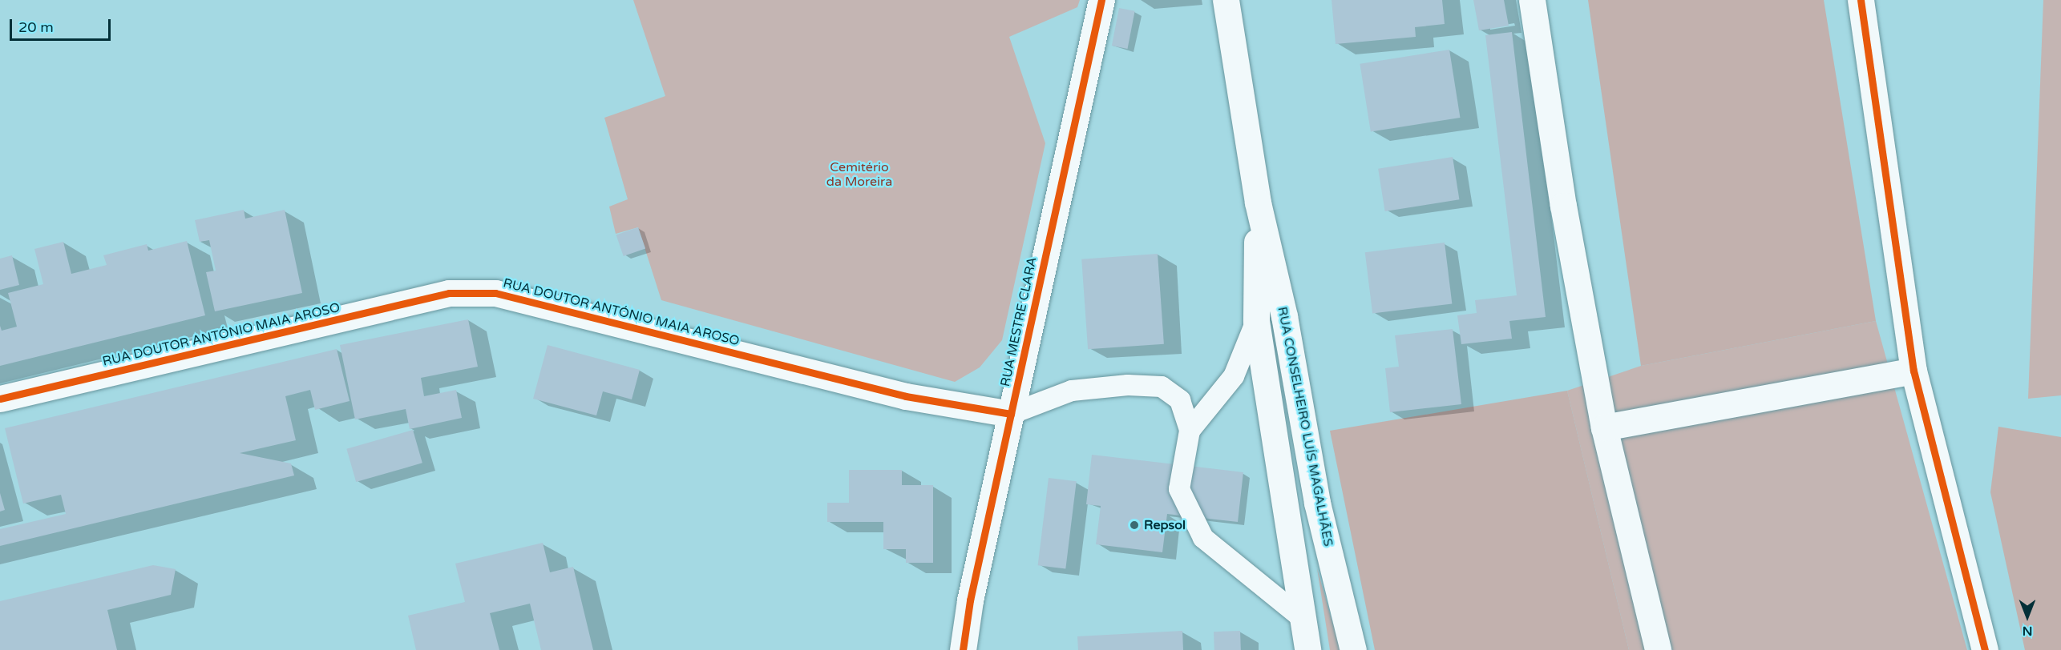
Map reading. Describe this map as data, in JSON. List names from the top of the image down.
{
  "streets": {
    "street": ["RUA DOUTOR ANTÓNIO MAIA AROSO", "RUA MESTRE CLARA", "RUA CONSELHEIRO LUÍS MAGALHÃES"]
  },
  "crossings": [
    ["RUA DOUTOR ANTÓNIO MAIA AROSO", "RUA MESTRE CLARA"]
  ],
  "parks": ["Cemitério da Moreira"],
  "places": ["Repsol"],
  "scale_bar": "20 m",
  "north": "bottom"
}
